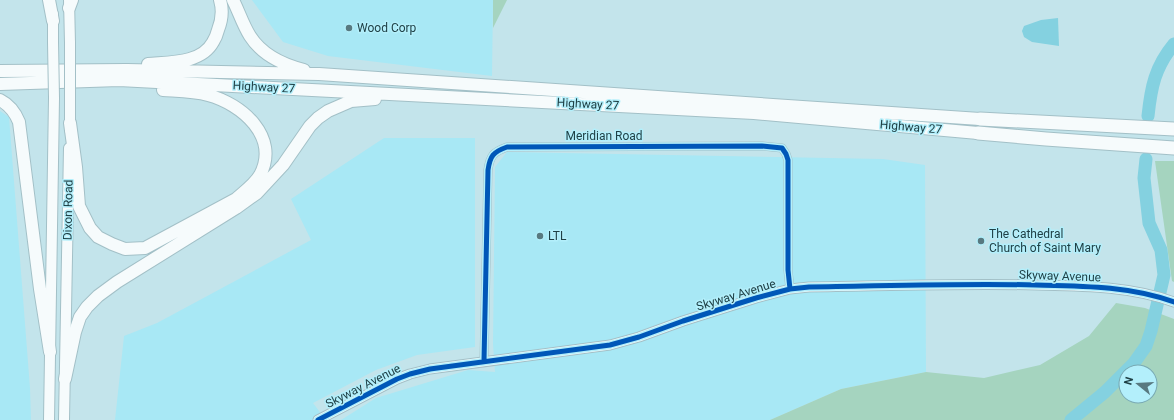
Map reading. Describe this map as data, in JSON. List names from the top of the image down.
{
  "streets": {
    "highway": ["Highway 27"],
    "main road": ["Dixon Road"],
    "street": ["Meridian Road", "Skyway Avenue"]
  },
  "crossings": [
    ["Meridian Road", "Skyway Avenue"]
  ],
  "places": ["Wood Corp", "LTL", "The Cathedral Church of Saint Mary"],
  "north": "left"
}
